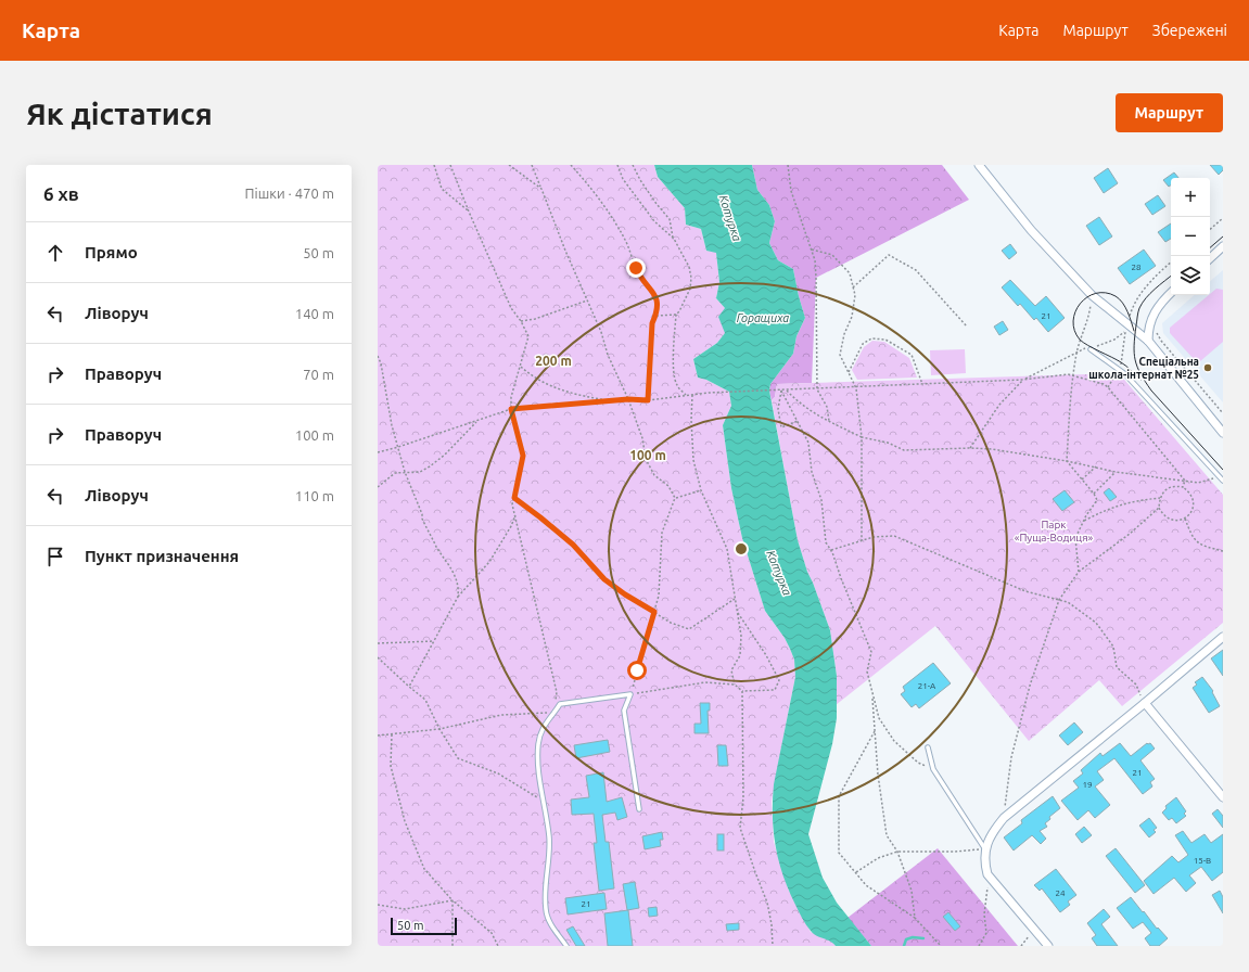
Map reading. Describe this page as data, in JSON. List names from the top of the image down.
{
  "water": ["Котурка", "Горащиха"],
  "parks": ["Парк «Пуща-Водиця»"],
  "places": ["Спеціальна школа-інтернат №25"],
  "house_numbers": [
    "28",
    "21",
    "21-А",
    "21",
    "19",
    "15-В",
    "24",
    "21"
  ],
  "scale_bar": "50 m",
  "page": {
    "header": "Карта",
    "nav": ["Карта", "Маршрут", "Збережені"],
    "buttons": "Маршрут",
    "title": "Як дістатися",
    "heading": ["6 хв", "Пішки · 470 m"],
    "map_buttons": ["+", "−"],
    "list": [
      ["Прямо", "50 m"],
      ["Ліворуч", "140 m"],
      ["Праворуч", "70 m"],
      ["Праворуч", "100 m"],
      ["Ліворуч", "110 m"],
      "Пункт призначення"
    ],
    "scale": "50 m"
  },
  "rings": ["200 m", "100 m"]
}
